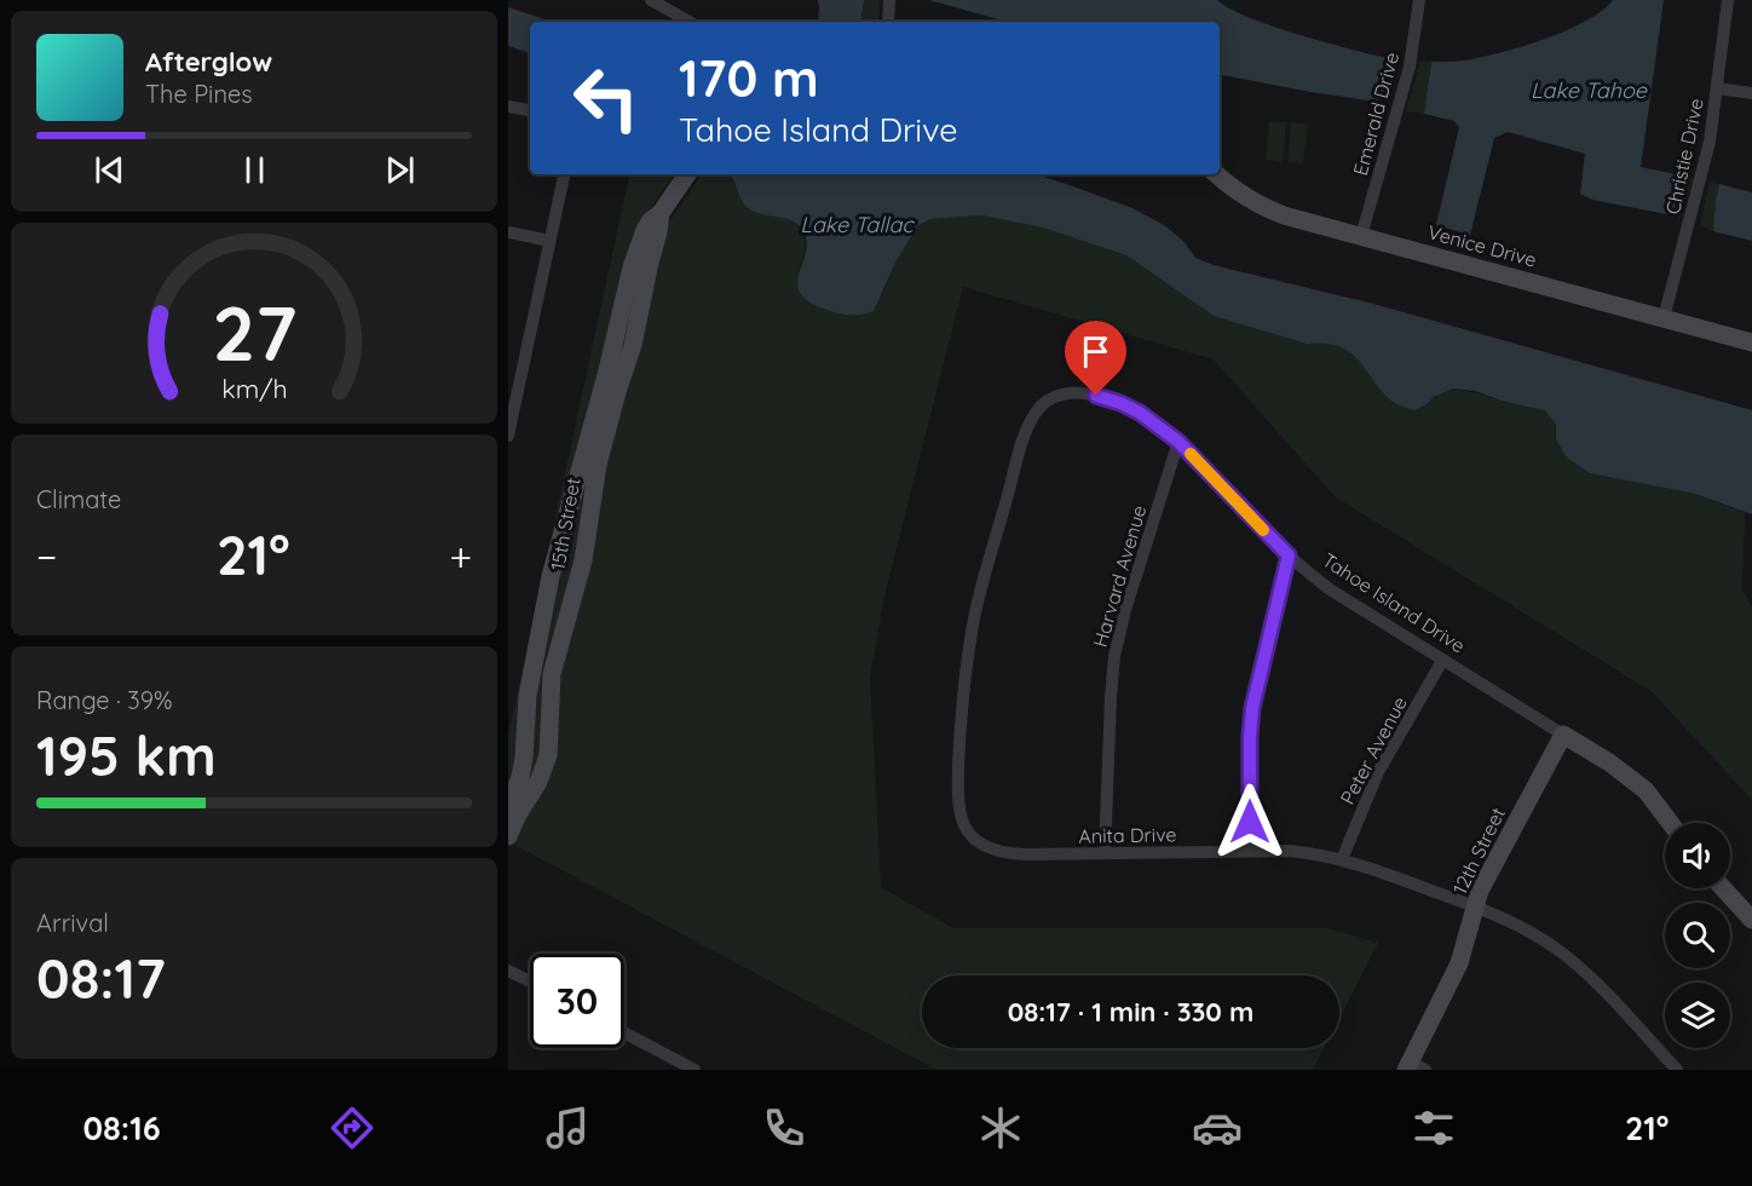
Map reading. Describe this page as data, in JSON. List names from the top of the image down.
{
  "streets": {
    "street": [
      "Emerald Drive",
      "Christie Drive",
      "Venice Drive",
      "15th Street",
      "Harvard Avenue",
      "Tahoe Island Drive",
      "Peter Avenue",
      "Anita Drive",
      "12th Street"
    ]
  },
  "crossings": [
    ["Emerald Drive", "Venice Drive"],
    ["Christie Drive", "Venice Drive"],
    ["Harvard Avenue", "Tahoe Island Drive"],
    ["Harvard Avenue", "Anita Drive"],
    ["Tahoe Island Drive", "Peter Avenue"],
    ["Tahoe Island Drive", "Anita Drive"],
    ["Tahoe Island Drive", "12th Street"],
    ["Peter Avenue", "Anita Drive"],
    ["Anita Drive", "12th Street"]
  ],
  "water": ["Lake Tahoe", "Lake Tallac"],
  "page": {
    "turn": ["170 m", "Tahoe Island Drive"],
    "song": ["Afterglow", "The Pines"],
    "tile": [
      "Climate",
      ["Range · 39%", "195 km"],
      ["Arrival", "08:17"]
    ],
    "heat": ["−", "21°", "+"],
    "limit": "30",
    "trip": "08:17 · 1 min · 330 m",
    "tabs": ["08:16", "21°"],
    "gauge": ["27", "km/h"]
  }
}
